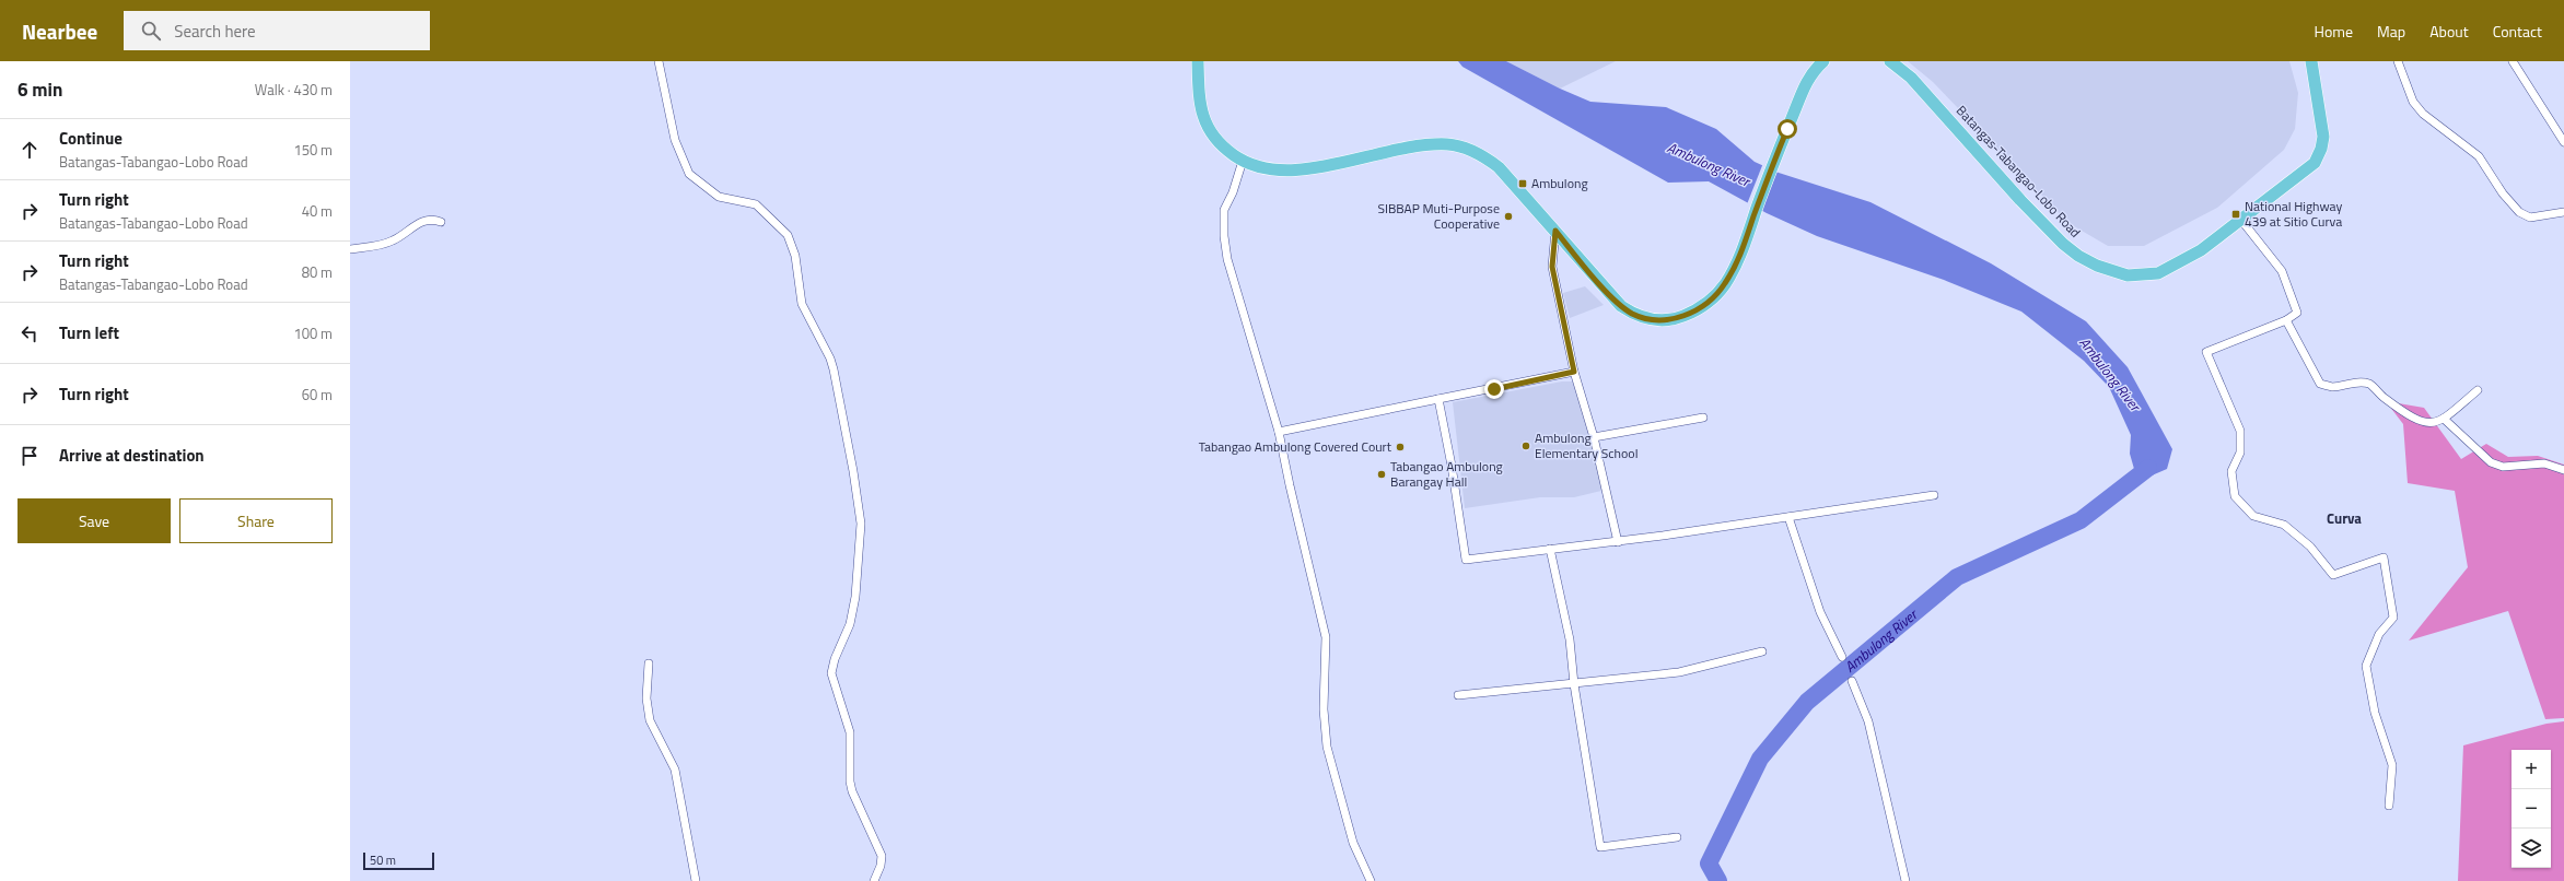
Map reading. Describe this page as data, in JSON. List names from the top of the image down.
{
  "streets": {
    "main road": ["Batangas-Tabangao-Lobo Road"]
  },
  "districts": ["Curva"],
  "water": ["Ambulong River"],
  "places": {
    "transit": ["Ambulong", "National Highway 439 at Sitio Curva"],
    "other": [
      "SIBBAP Muti-Purpose Cooperative",
      "Ambulong Elementary School",
      "Tabangao Ambulong Covered Court",
      "Tabangao Ambulong Barangay Hall"
    ]
  },
  "scale_bar": "50 m",
  "page": {
    "header": "Nearbee",
    "search": "Search here",
    "nav": [
      "Home",
      "Map",
      "About",
      "Contact"
    ],
    "heading": ["6 min", "Walk · 430 m"],
    "list": [
      ["Continue", "Batangas-Tabangao-Lobo Road", "150 m"],
      ["Turn right", "Batangas-Tabangao-Lobo Road", "40 m"],
      ["Turn right", "Batangas-Tabangao-Lobo Road", "80 m"],
      ["Turn left", "100 m"],
      ["Turn right", "60 m"],
      "Arrive at destination"
    ],
    "buttons": ["Save", "Share"],
    "map_buttons": ["+", "−"],
    "scale": "50 m"
  }
}
